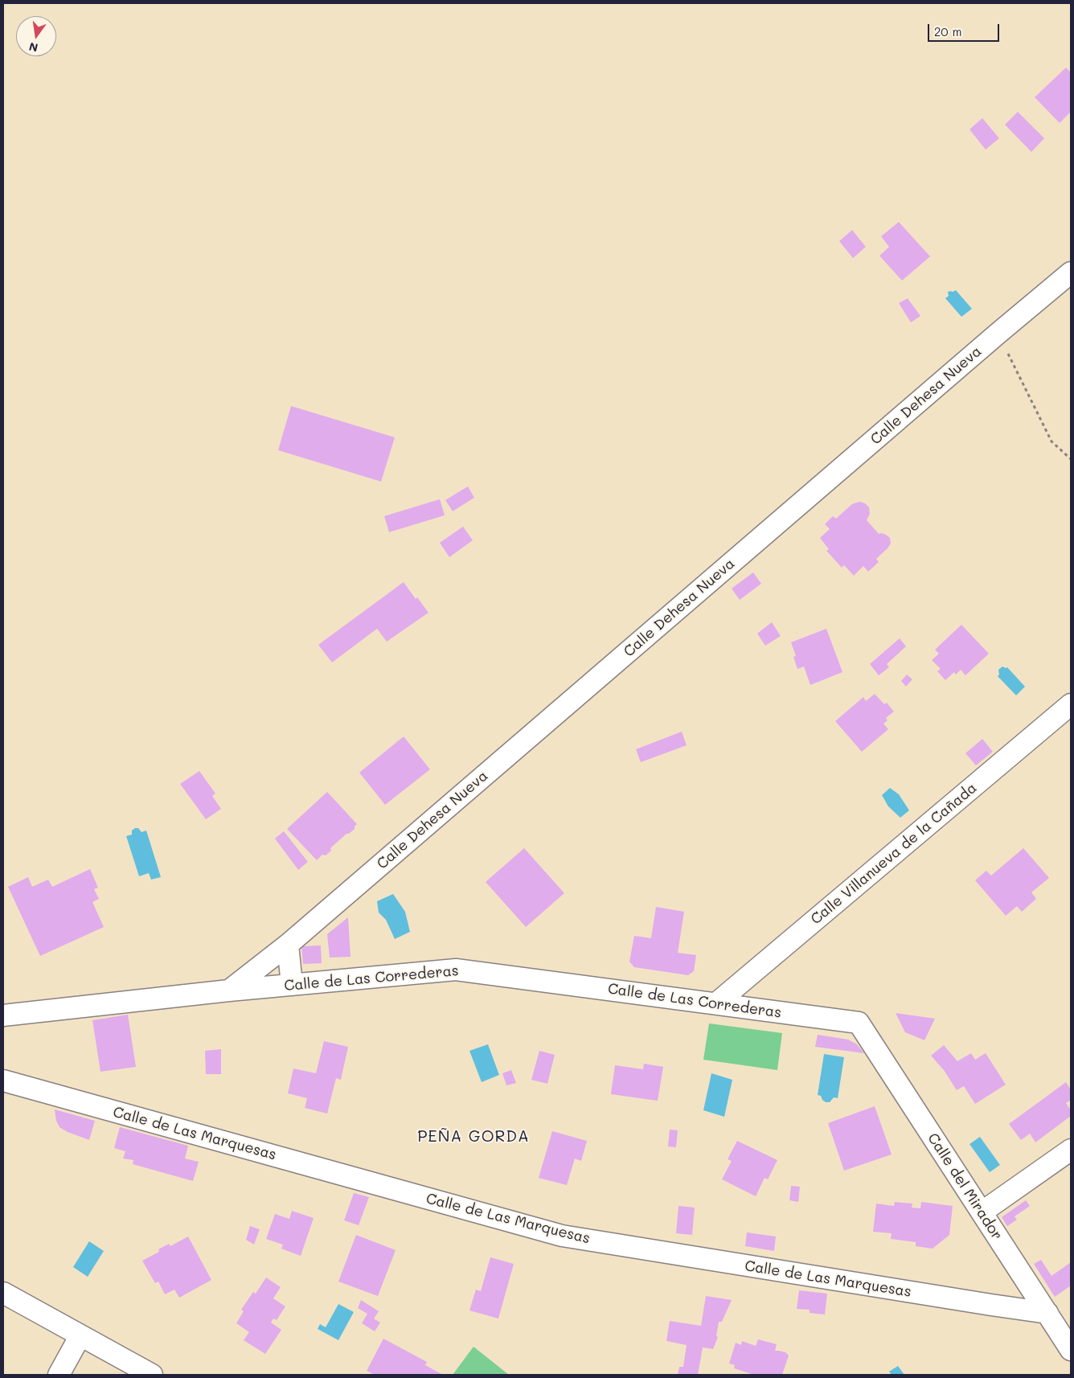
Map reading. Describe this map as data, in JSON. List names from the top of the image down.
{
  "streets": {
    "street": [
      "Calle Dehesa Nueva",
      "Calle Villanueva de la Cañada",
      "Calle de Las Correderas",
      "Calle de Las Marquesas",
      "Calle del Mirador"
    ]
  },
  "crossings": [
    ["Calle Dehesa Nueva", "Calle de Las Correderas"],
    ["Calle Villanueva de la Cañada", "Calle de Las Correderas"],
    ["Calle de Las Correderas", "Calle del Mirador"],
    ["Calle de Las Marquesas", "Calle del Mirador"]
  ],
  "districts": ["PEÑA GORDA"],
  "scale_bar": "20 m",
  "north": "bottom"
}
